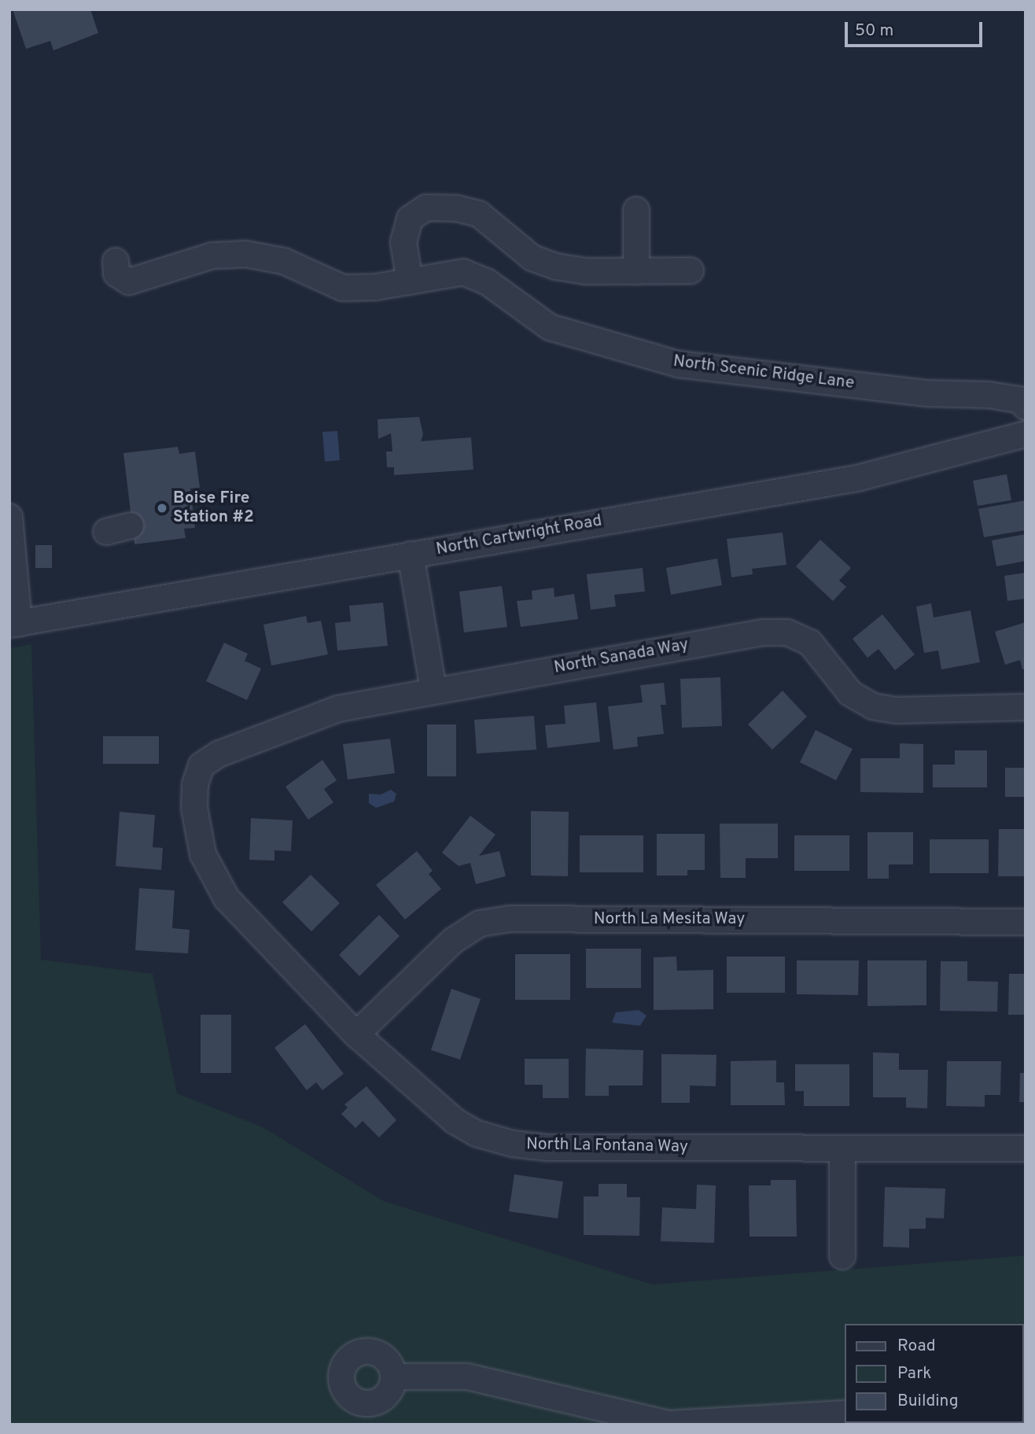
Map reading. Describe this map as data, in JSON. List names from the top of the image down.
{
  "streets": {
    "street": [
      "North Scenic Ridge Lane",
      "North Cartwright Road",
      "North Sanada Way",
      "North La Mesita Way",
      "North La Fontana Way"
    ]
  },
  "crossings": [
    ["North Sanada Way", "North La Fontana Way"],
    ["North La Mesita Way", "North La Fontana Way"]
  ],
  "places": ["Boise Fire Station #2"],
  "legend": ["Road", "Park", "Building"],
  "scale_bar": "50 m"
}
